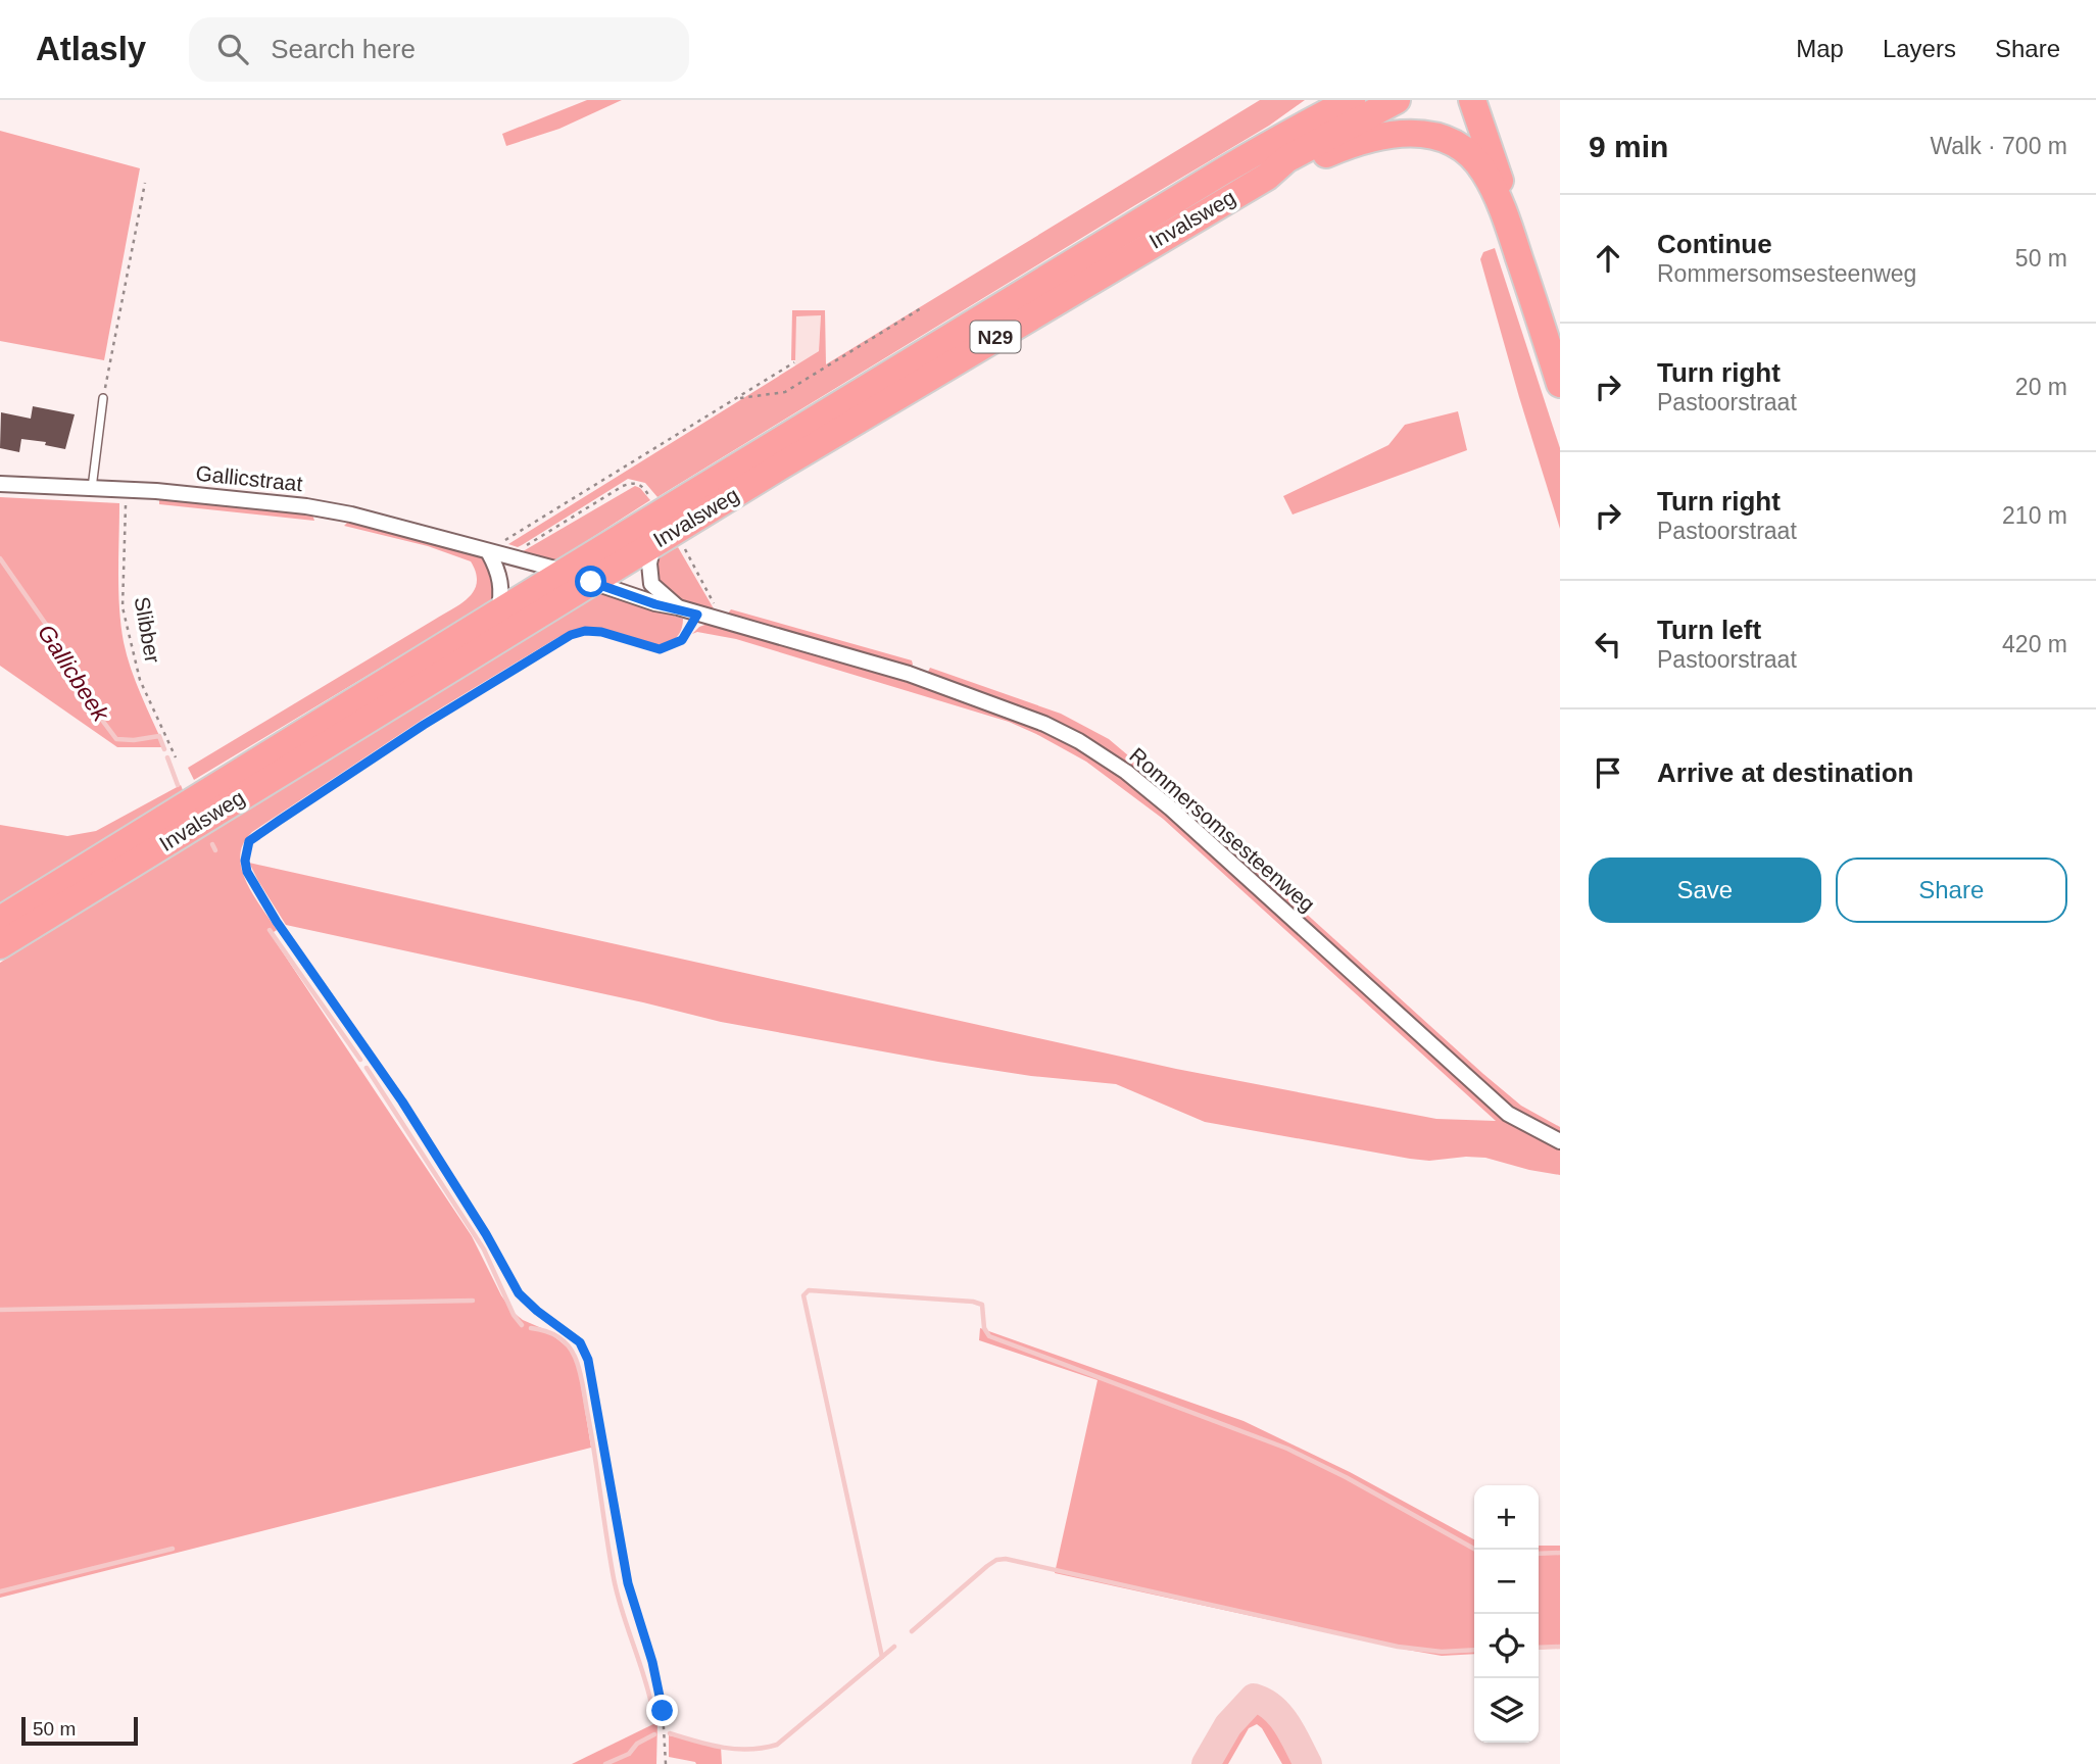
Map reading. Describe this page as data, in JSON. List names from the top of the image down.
{
  "streets": {
    "highway": ["Invalsweg", "N29"],
    "street": ["Gallicstraat", "Rommersomsesteenweg"],
    "path": ["Slibber"]
  },
  "crossings": [
    ["Invalsweg", "Gallicstraat"],
    ["Invalsweg", "Rommersomsesteenweg"]
  ],
  "water": ["Gallicbeek"],
  "scale_bar": "50 m",
  "page": {
    "header": "Atlasly",
    "search": "Search here",
    "nav": ["Map", "Layers", "Share"],
    "heading": ["9 min", "Walk · 700 m"],
    "list": [
      ["Continue", "Rommersomsesteenweg", "50 m"],
      ["Turn right", "Pastoorstraat", "20 m"],
      ["Turn right", "Pastoorstraat", "210 m"],
      ["Turn left", "Pastoorstraat", "420 m"],
      "Arrive at destination"
    ],
    "buttons": ["Save", "Share"],
    "map_buttons": ["+", "−"],
    "scale": "50 m"
  }
}
